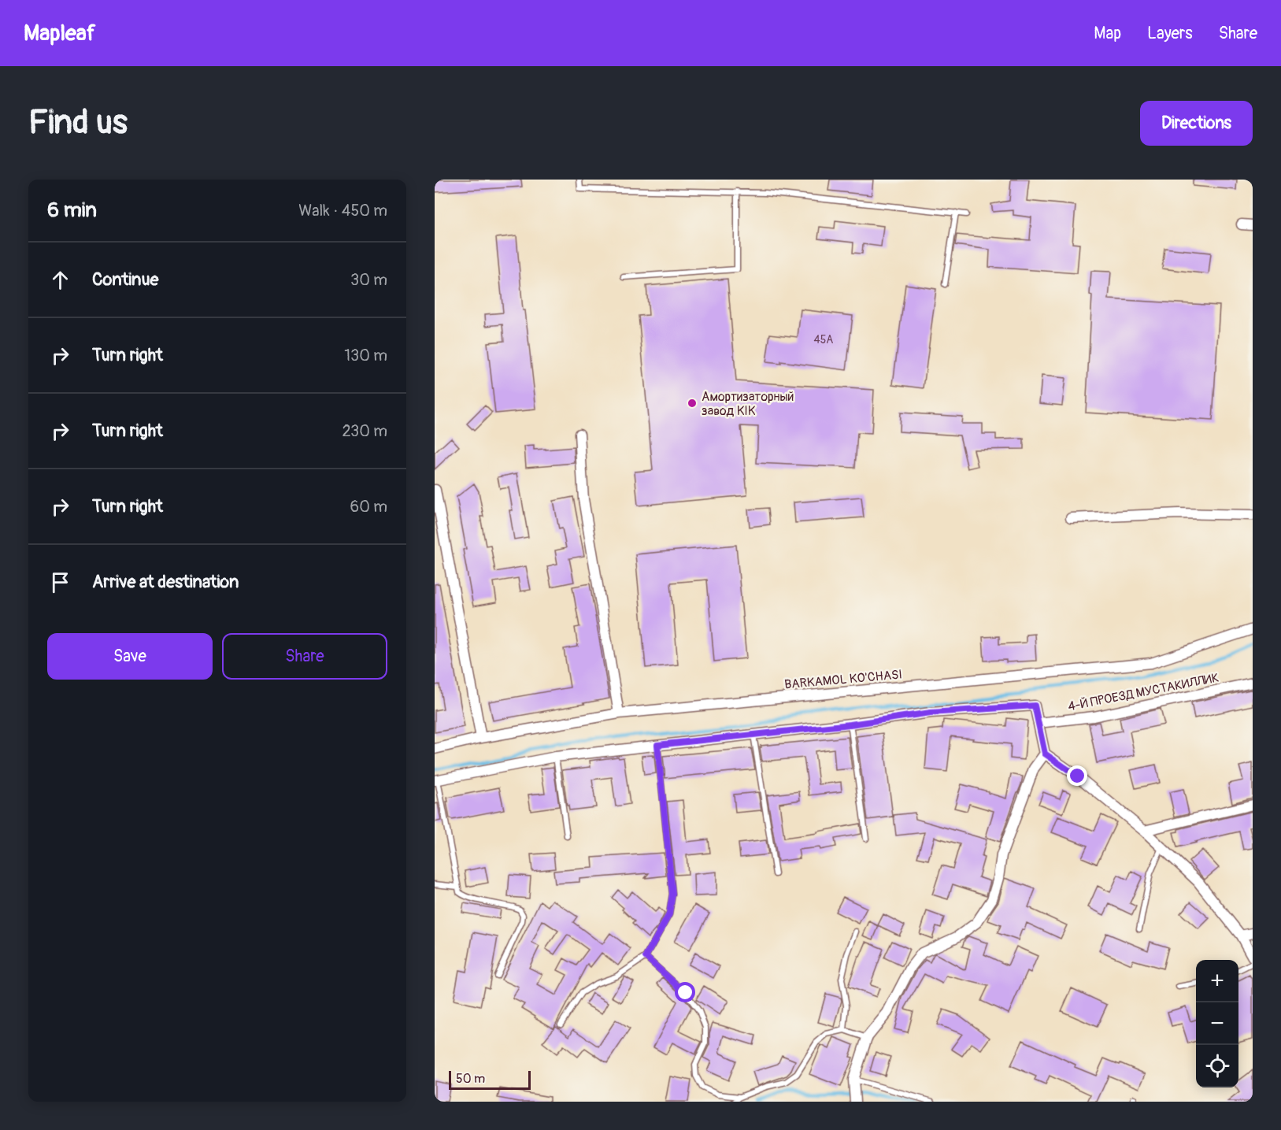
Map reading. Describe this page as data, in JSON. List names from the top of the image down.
{
  "streets": {
    "street": ["BARKAMOL KO'CHASI", "4-Й ПРОЕЗД МУСТАКИЛЛИК"]
  },
  "places": ["Амортизаторный завод KIK"],
  "house_numbers": ["45A"],
  "scale_bar": "50 m",
  "page": {
    "header": "Mapleaf",
    "nav": ["Map", "Layers", "Share"],
    "buttons": [
      "Directions",
      ["Save", "Share"]
    ],
    "title": "Find us",
    "heading": ["6 min", "Walk · 450 m"],
    "list": [
      ["Continue", "30 m"],
      ["Turn right", "130 m"],
      ["Turn right", "230 m"],
      ["Turn right", "60 m"],
      "Arrive at destination"
    ],
    "map_buttons": ["+", "−"],
    "scale": "50 m"
  }
}
